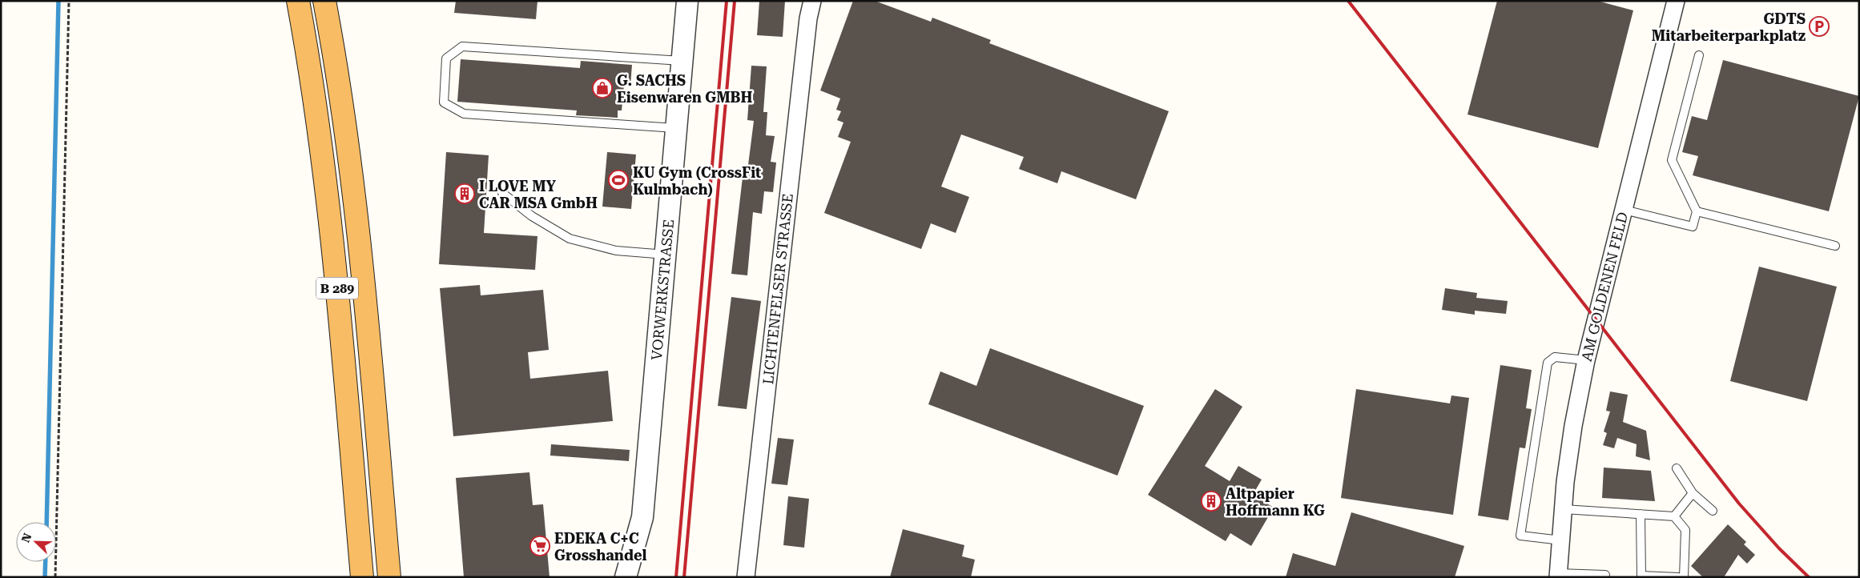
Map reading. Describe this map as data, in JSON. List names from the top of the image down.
{
  "streets": {
    "highway": ["B 289"],
    "street": ["AM GOLDENEN FELD", "LICHTENFELSER STRASSE", "VORWERKSTRASSE"]
  },
  "places": {
    "parking": ["GDTS Mitarbeiterparkplatz"],
    "shop": ["G. SACHS Eisenwaren GMBH"],
    "sports": ["KU Gym (CrossFit Kulmbach)"],
    "building": ["I LOVE MY CAR MSA GmbH", "Altpapier Hoffmann KG"],
    "supermarket": ["EDEKA C+C Grosshandel"]
  },
  "north": "top left"
}
